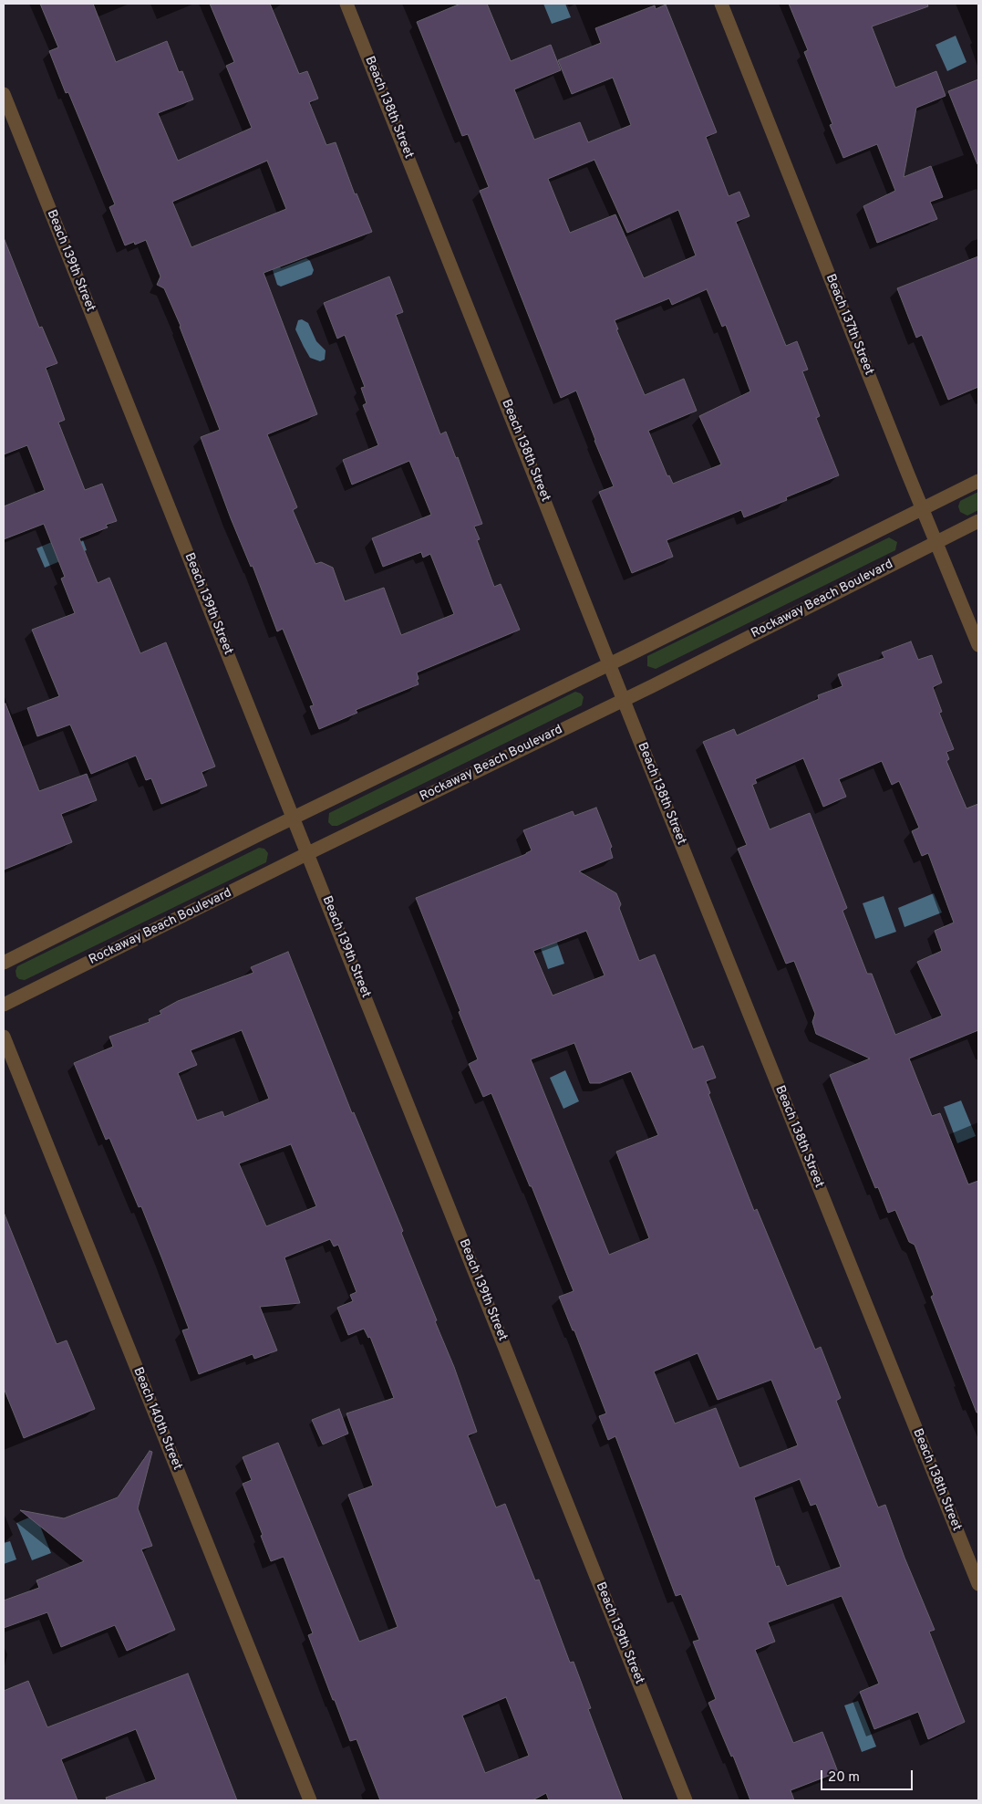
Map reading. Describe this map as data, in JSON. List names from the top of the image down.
{
  "streets": {
    "street": [
      "Beach 138th Street",
      "Beach 139th Street",
      "Beach 137th Street",
      "Rockaway Beach Boulevard",
      "Beach 140th Street"
    ]
  },
  "crossings": [
    ["Beach 138th Street", "Rockaway Beach Boulevard"],
    ["Beach 139th Street", "Rockaway Beach Boulevard"],
    ["Beach 137th Street", "Rockaway Beach Boulevard"]
  ],
  "scale_bar": "20 m"
}
